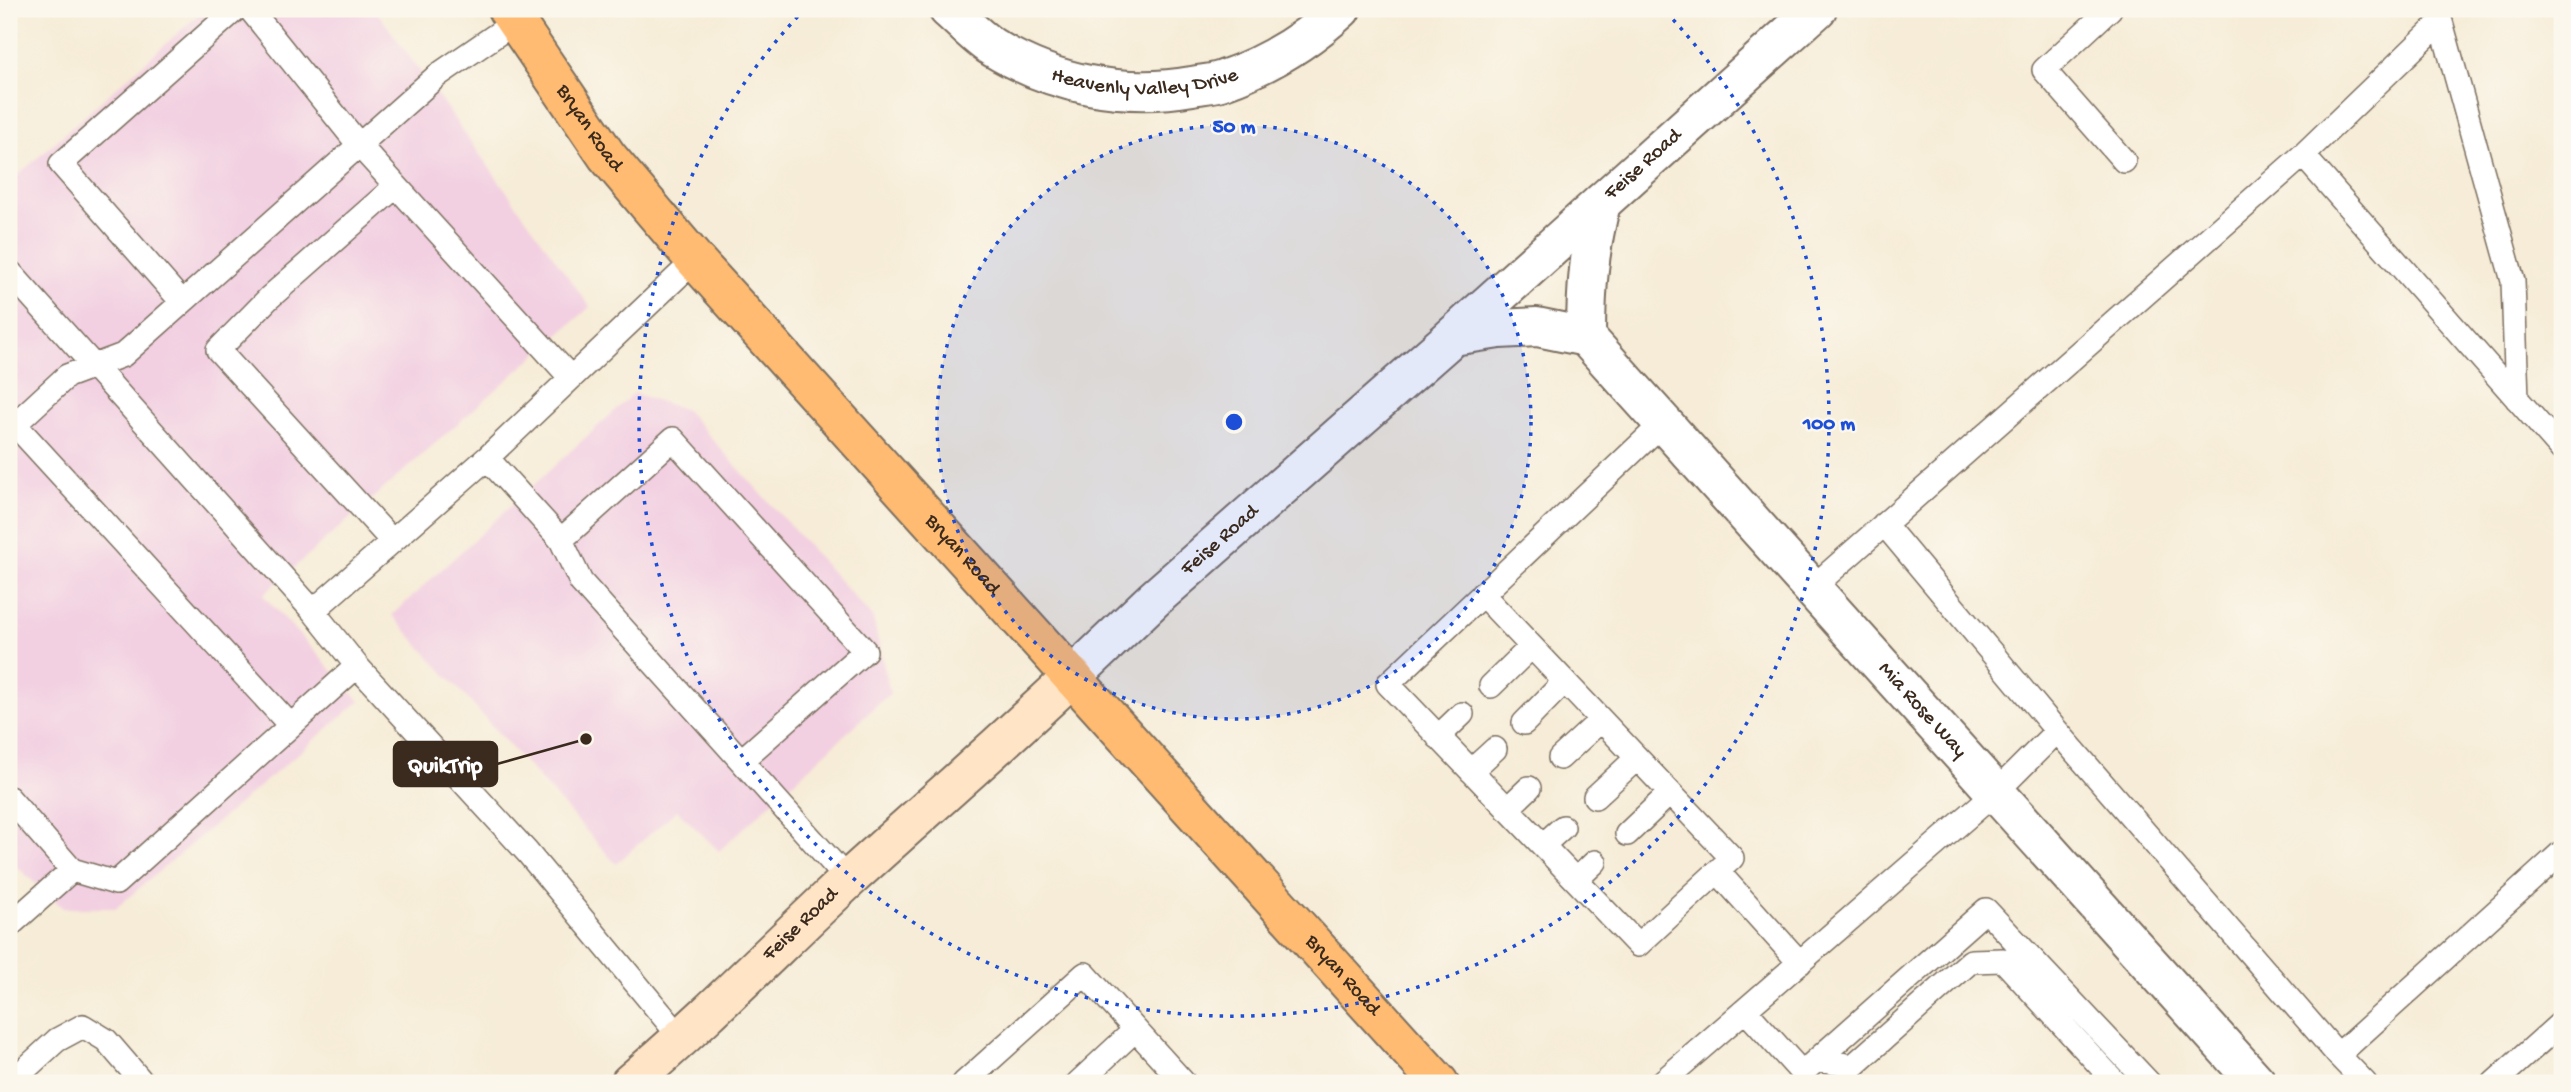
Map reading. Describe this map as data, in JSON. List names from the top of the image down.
{
  "streets": {
    "main road": ["Bryan Road", "Feise Road"],
    "street": ["Heavenly Valley Drive", "Mia Rose Way"]
  },
  "crossings": [
    ["Bryan Road", "Feise Road"]
  ],
  "places": ["QuikTrip"],
  "rings": ["50 m", "100 m"]
}
